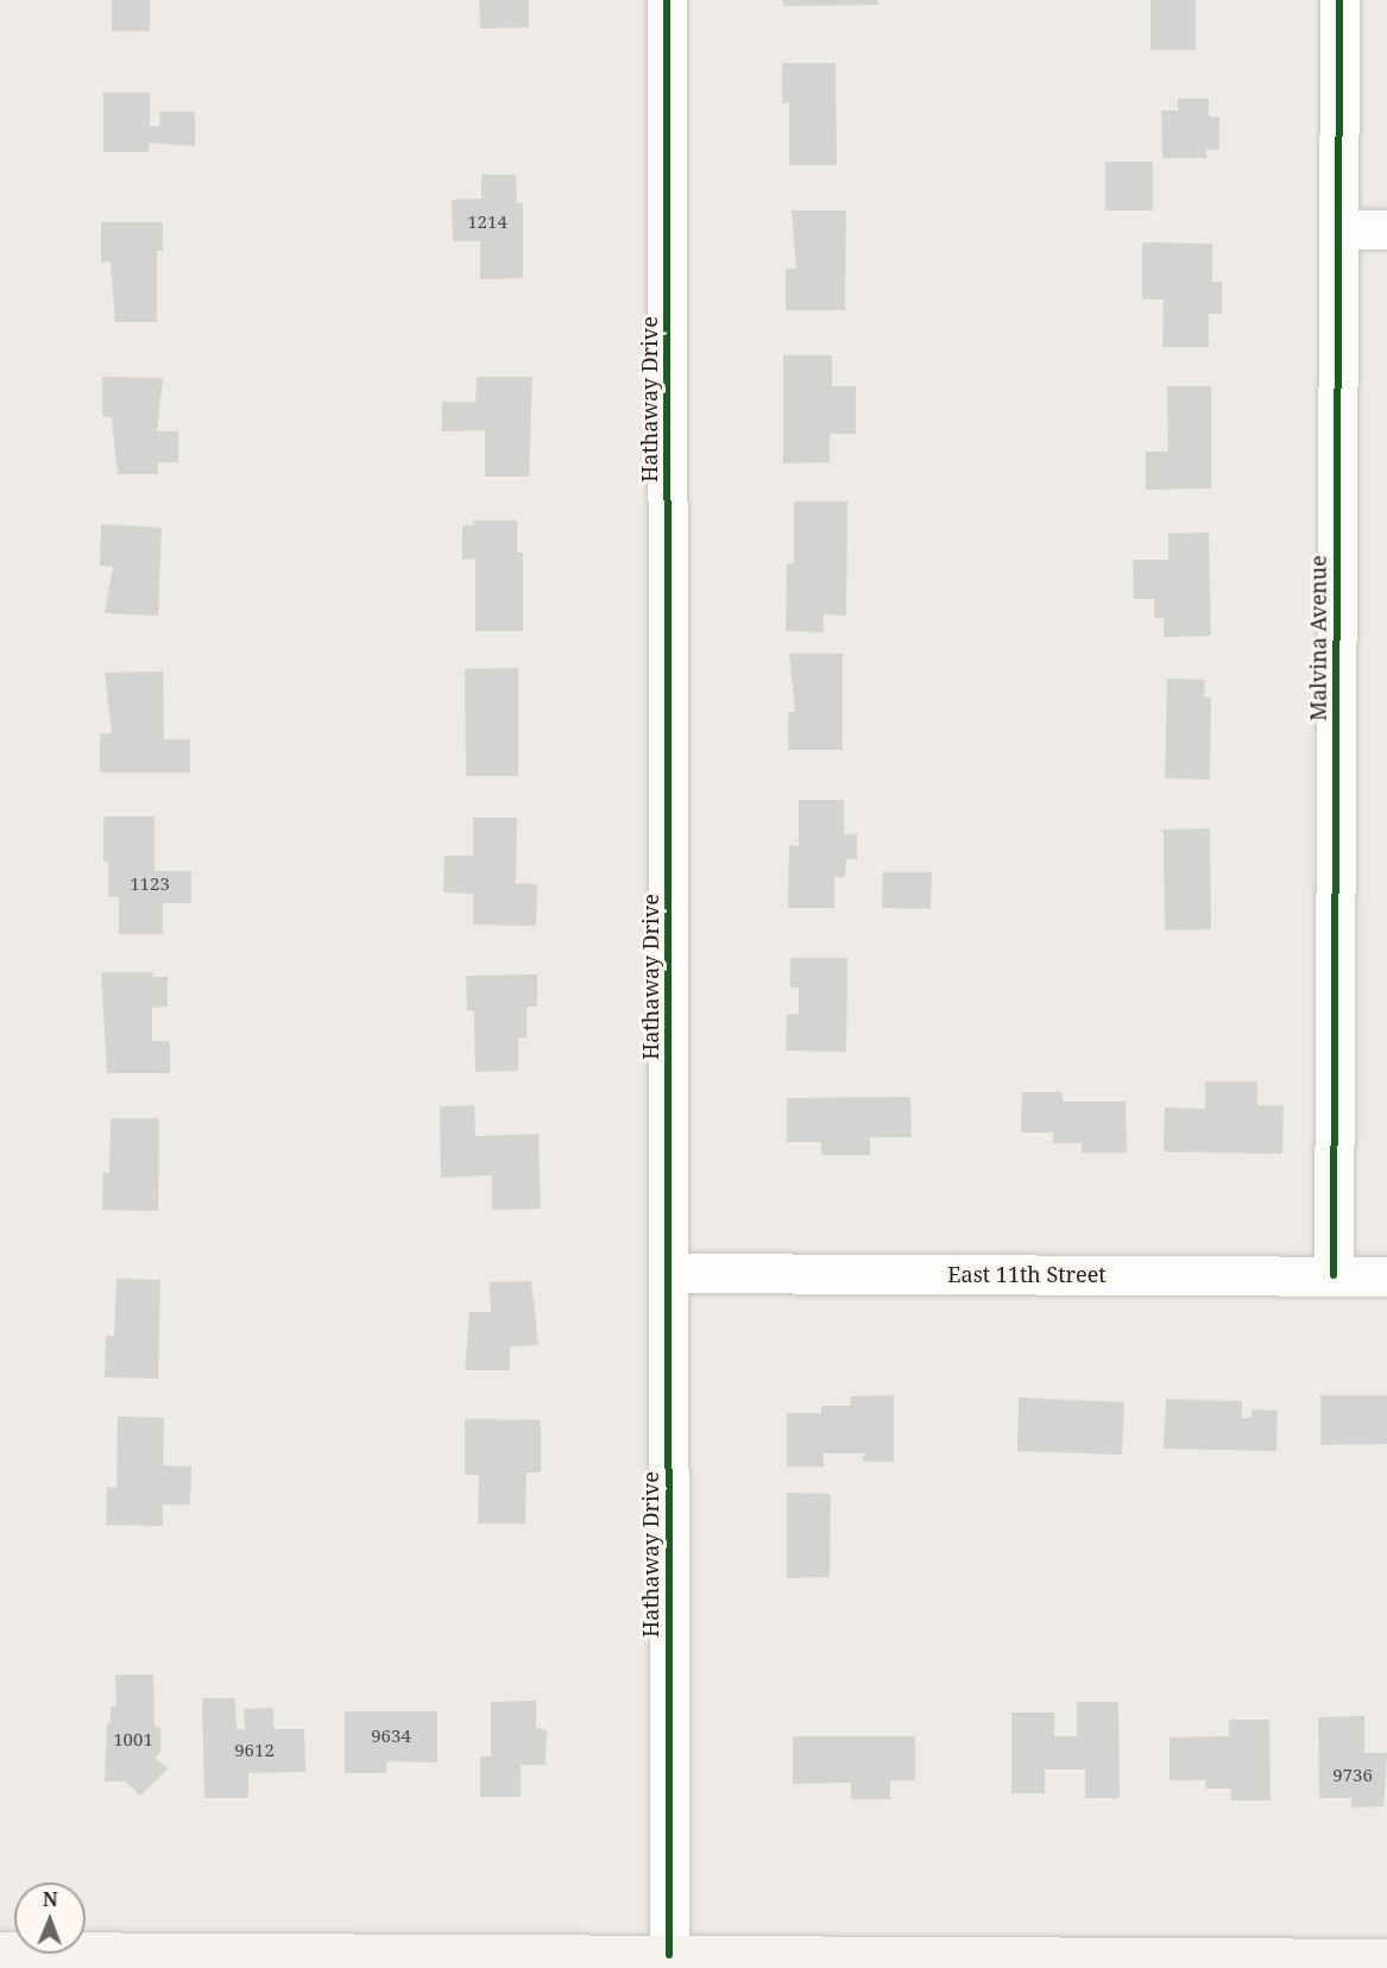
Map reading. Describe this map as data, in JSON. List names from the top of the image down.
{
  "streets": {
    "street": ["Hathaway Drive", "Malvina Avenue", "East 11th Street"]
  },
  "crossings": [
    ["Hathaway Drive", "East 11th Street"],
    ["Malvina Avenue", "East 11th Street"]
  ],
  "house_numbers": [
    "1214",
    "1123",
    "9634",
    "1001",
    "9612",
    "9736"
  ],
  "north": "top"
}
